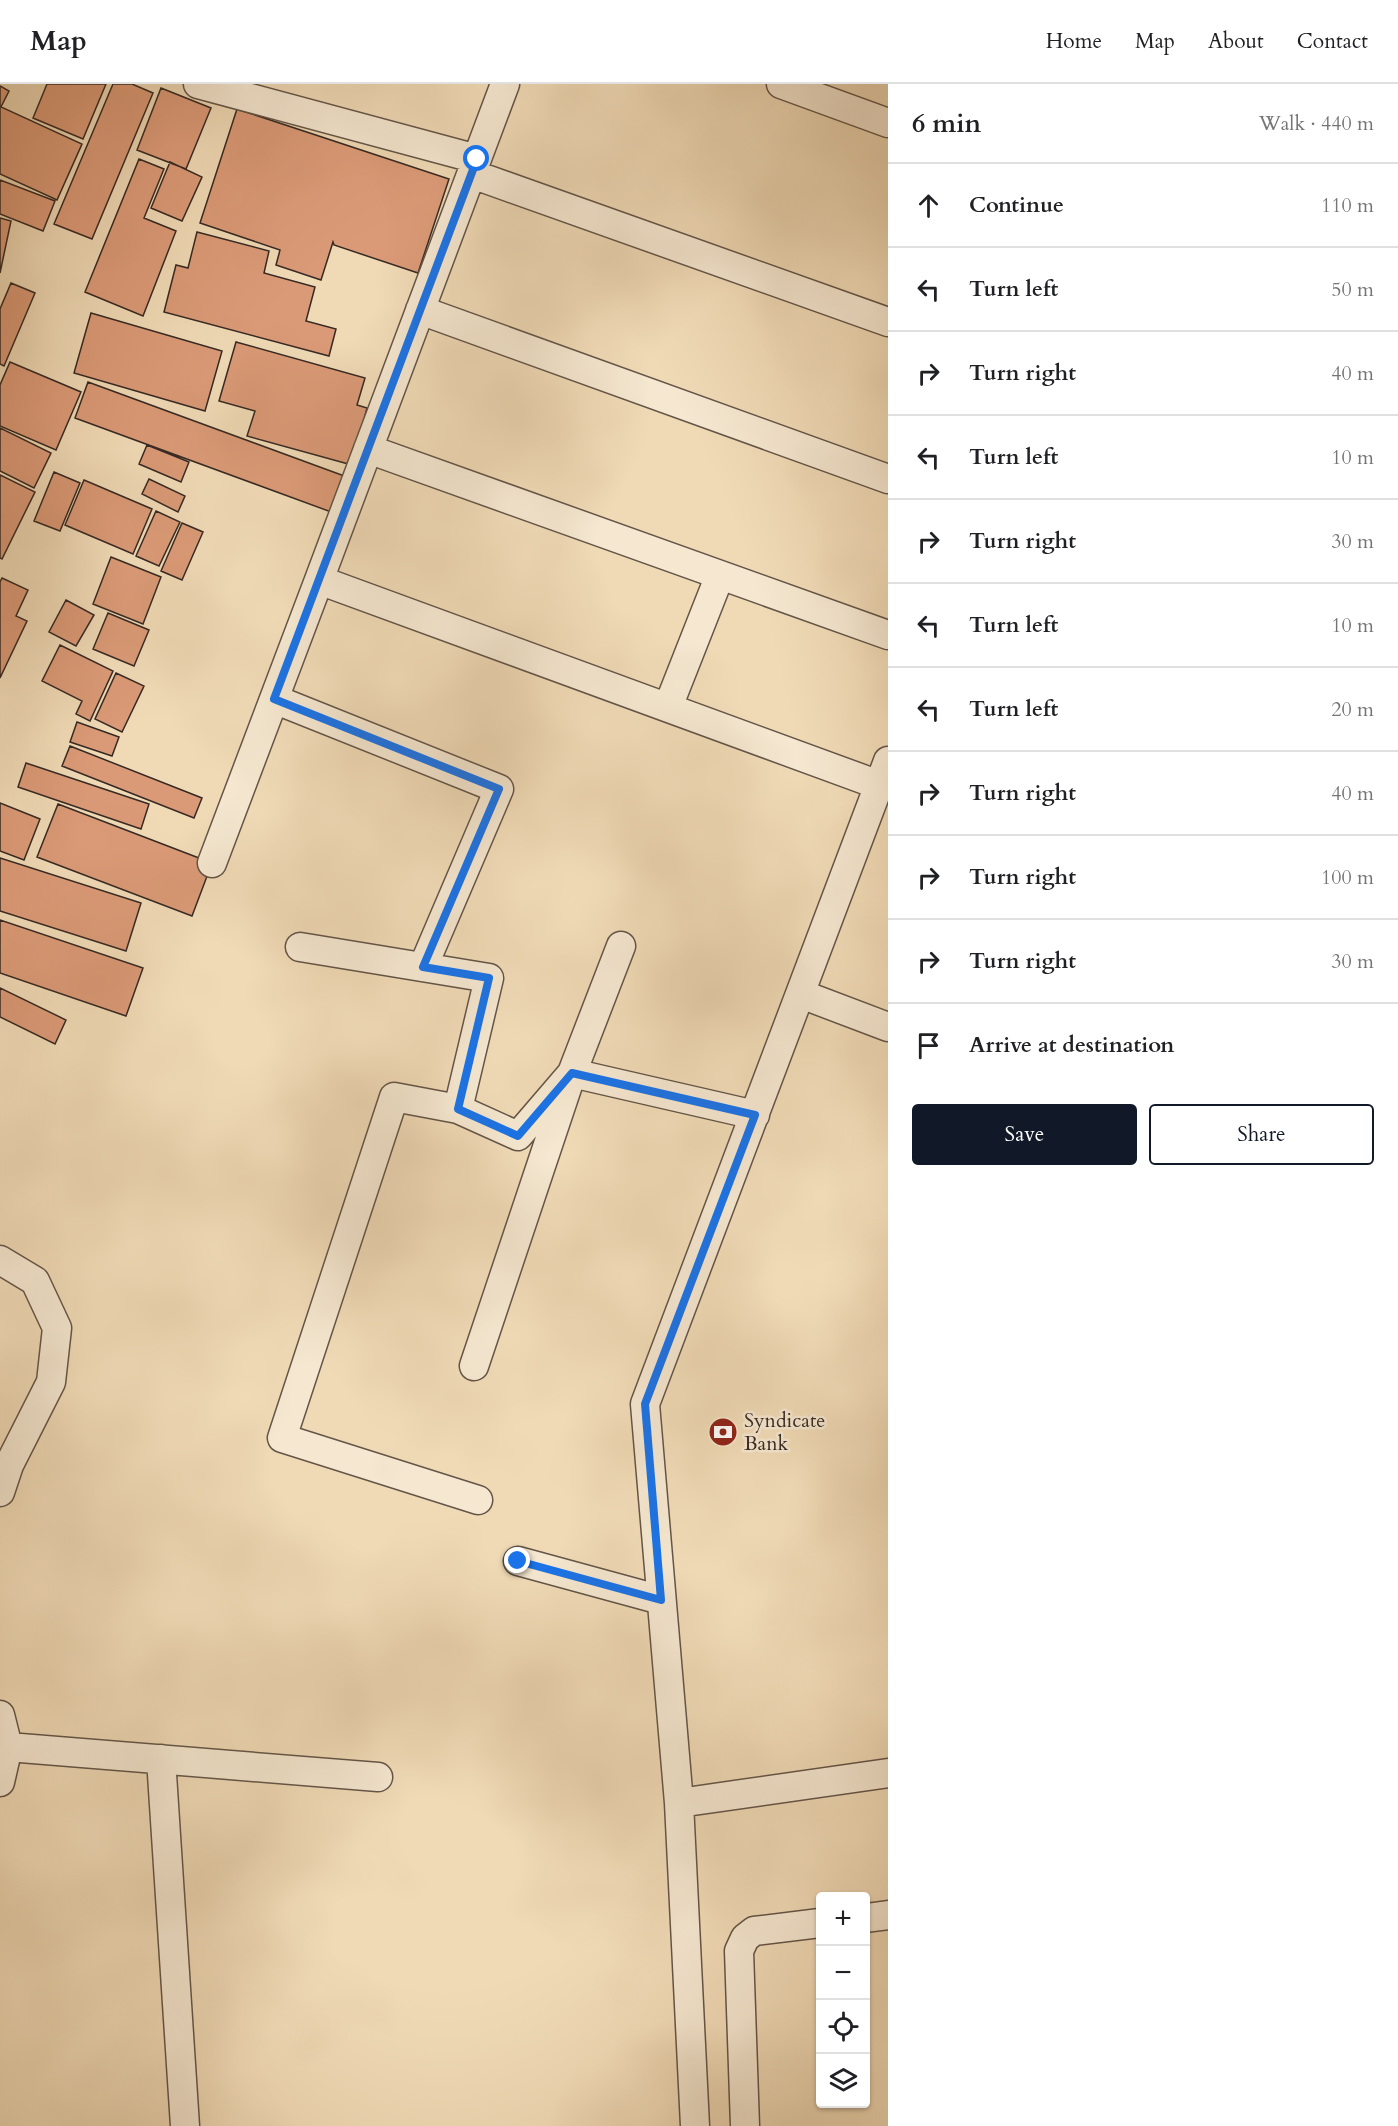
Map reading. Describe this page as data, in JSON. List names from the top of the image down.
{
  "places": {
    "bank": ["Syndicate Bank"]
  },
  "page": {
    "header": "Map",
    "nav": [
      "Home",
      "Map",
      "About",
      "Contact"
    ],
    "heading": ["6 min", "Walk · 440 m"],
    "list": [
      ["Continue", "110 m"],
      ["Turn left", "50 m"],
      ["Turn right", "40 m"],
      ["Turn left", "10 m"],
      ["Turn right", "30 m"],
      ["Turn left", "10 m"],
      ["Turn left", "20 m"],
      ["Turn right", "40 m"],
      ["Turn right", "100 m"],
      ["Turn right", "30 m"],
      "Arrive at destination"
    ],
    "buttons": ["Save", "Share"],
    "map_buttons": ["+", "−"]
  }
}
